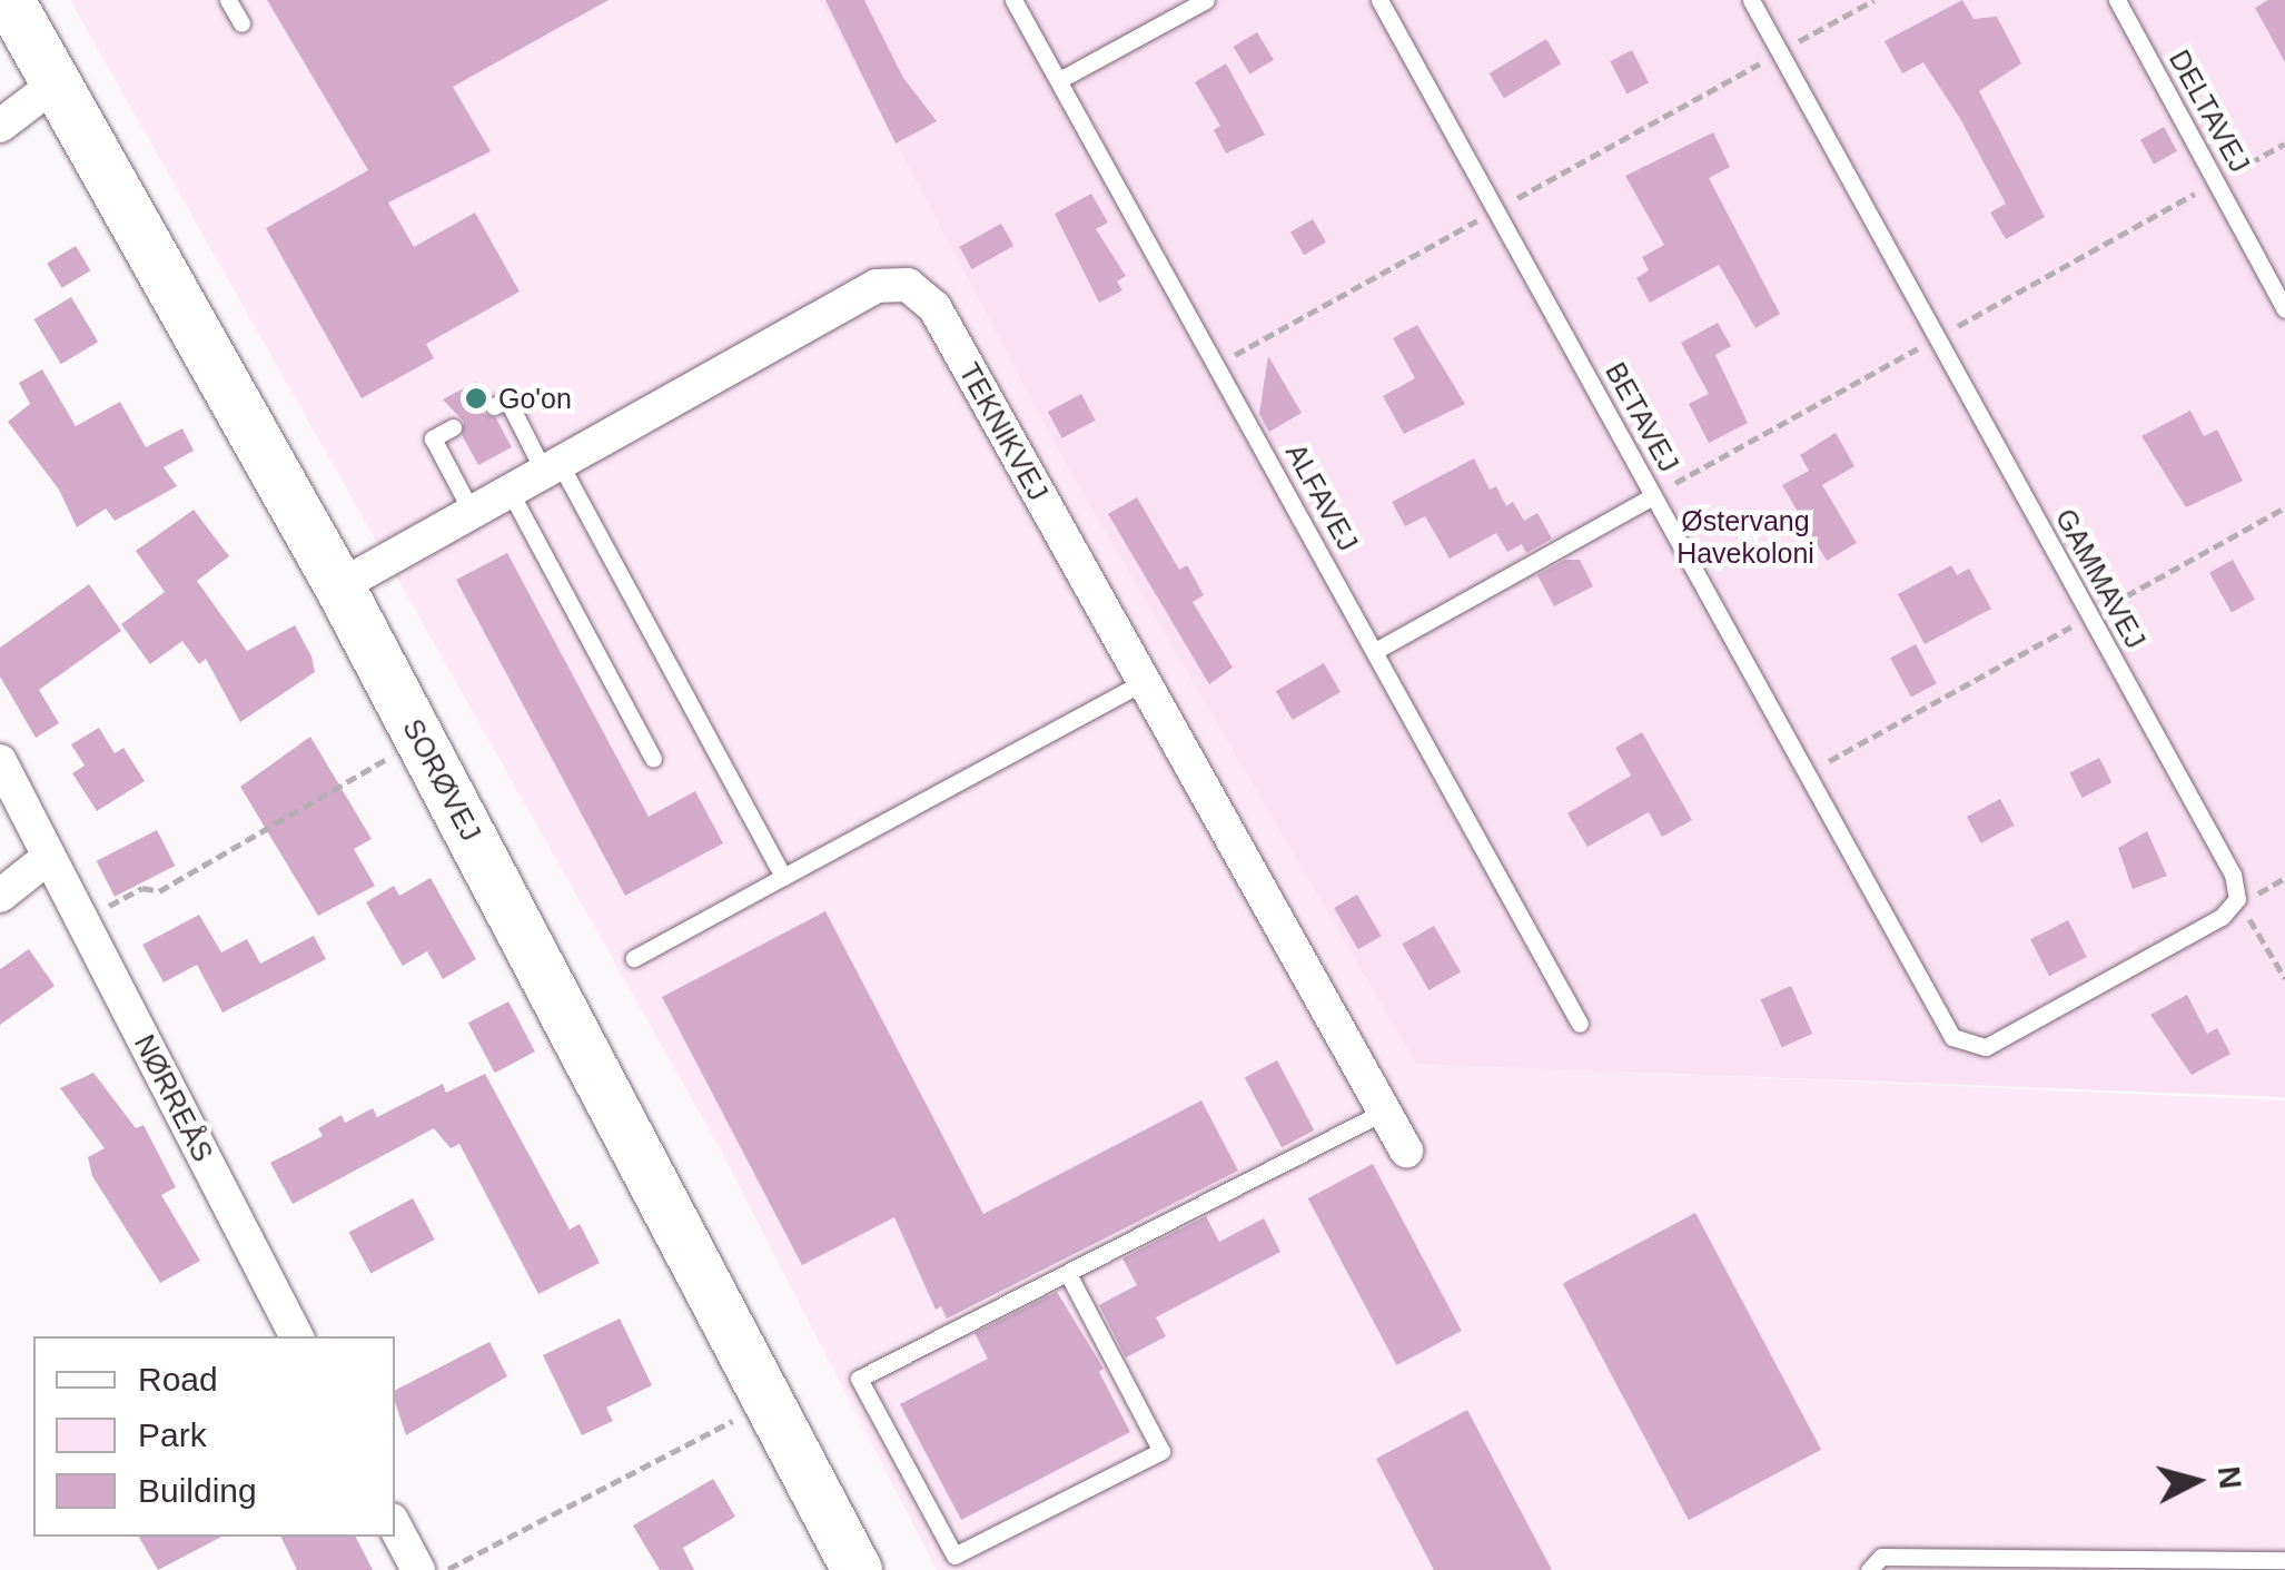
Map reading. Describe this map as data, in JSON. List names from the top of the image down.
{
  "streets": {
    "street": ["TEKNIKVEJ", "SORØVEJ", "NØRREÅS"],
    "lane": [
      "DELTAVEJ",
      "BETAVEJ",
      "ALFAVEJ",
      "GAMMAVEJ"
    ]
  },
  "crossings": [
    ["BETAVEJ", "GAMMAVEJ"],
    ["TEKNIKVEJ", "SORØVEJ"]
  ],
  "parks": ["Østervang Havekoloni"],
  "places": ["Go'on"],
  "legend": ["Road", "Park", "Building"],
  "north": "right"
}
